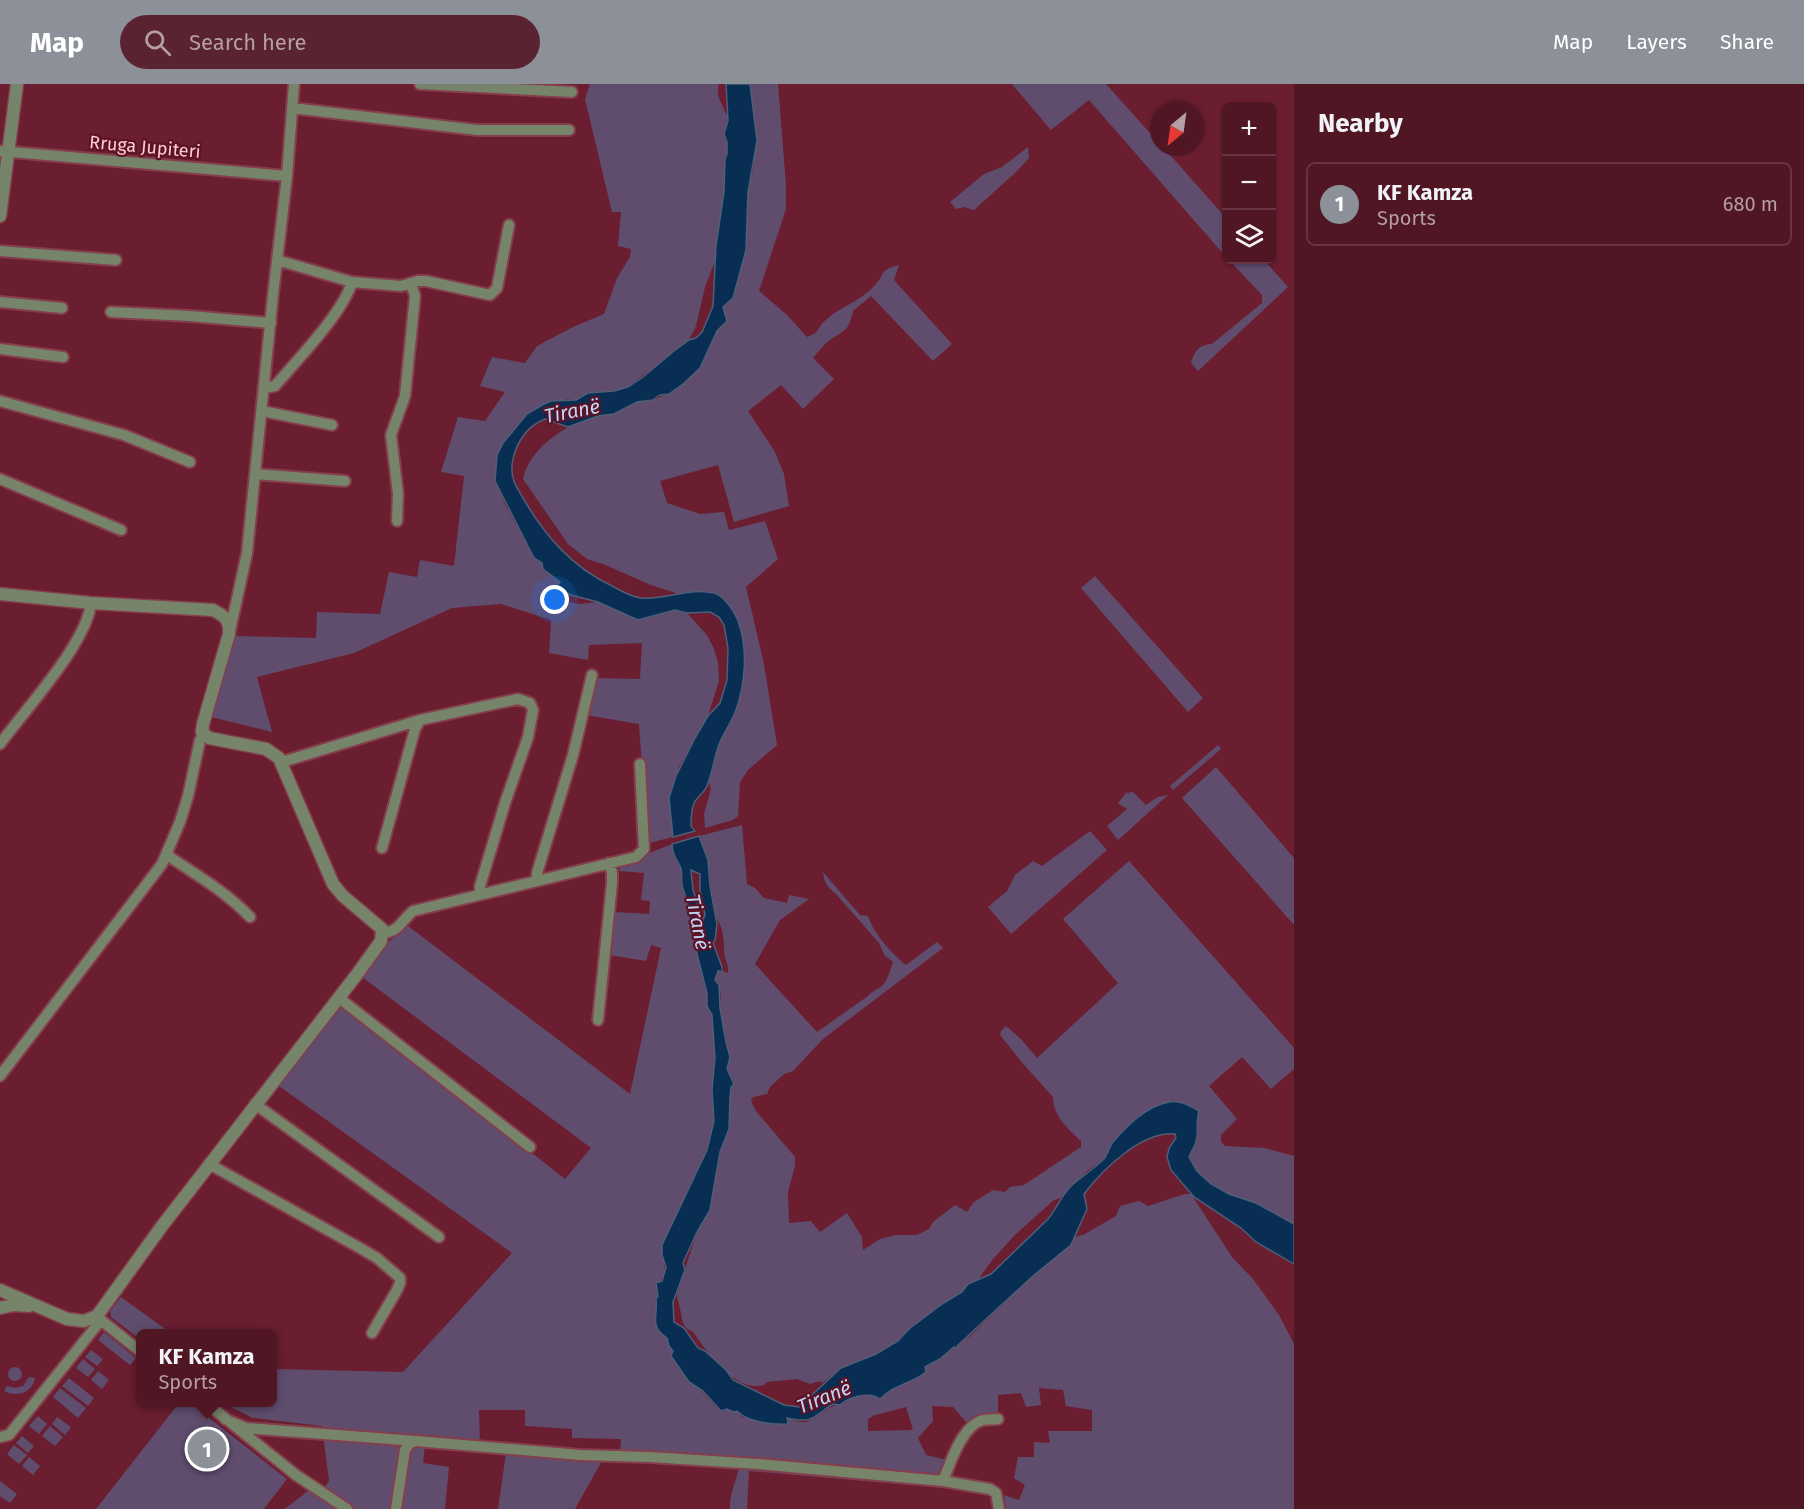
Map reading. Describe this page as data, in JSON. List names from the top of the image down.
{
  "streets": {
    "street": ["Rruga Jupiteri"]
  },
  "water": ["Tiranë"],
  "north": "bottom left",
  "page": {
    "header": "Map",
    "search": "Search here",
    "nav": ["Map", "Layers", "Share"],
    "heading": "Nearby",
    "map_buttons": ["+", "−"],
    "list": [
      {
        "mark": "1",
        "name": "KF Kamza",
        "note": "Sports",
        "value": "680 m"
      }
    ],
    "popup": ["KF Kamza", "Sports"],
    "pins": "1"
  }
}
